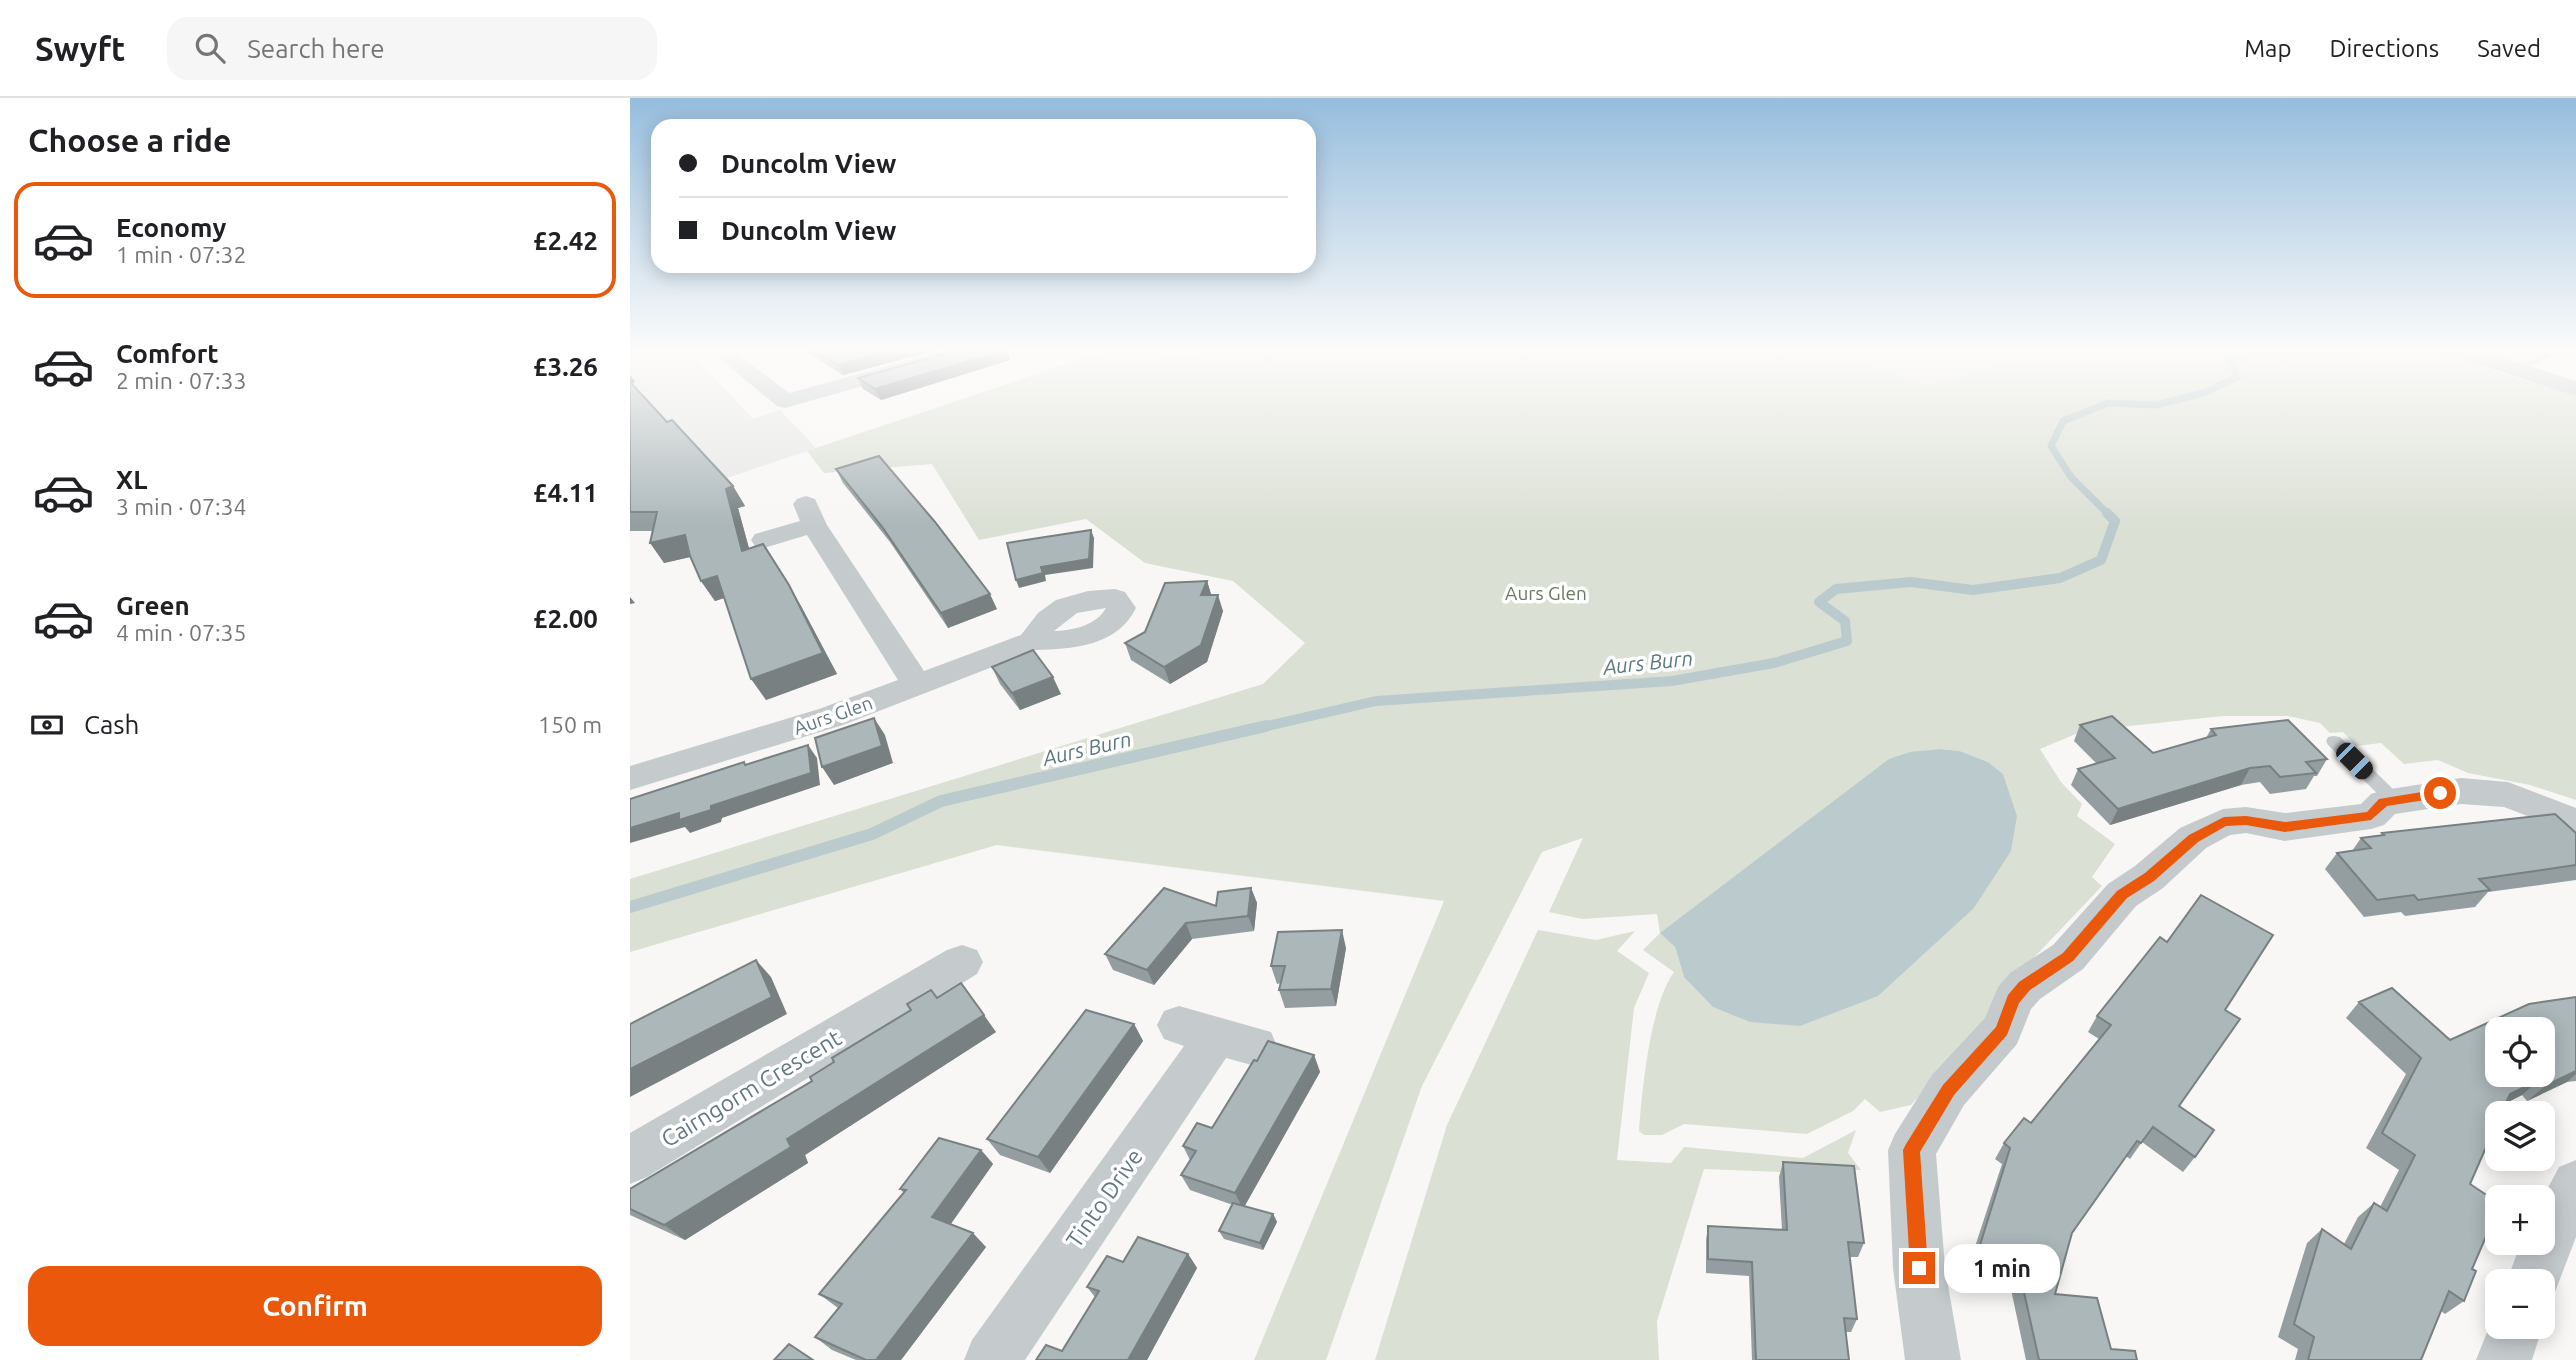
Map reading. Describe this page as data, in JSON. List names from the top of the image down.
{
  "streets": {
    "street": ["Aurs Glen", "Cairngorm Crescent", "Tinto Drive"]
  },
  "water": ["Aurs Burn"],
  "parks": ["Aurs Glen"],
  "page": {
    "header": "Swyft",
    "search": "Search here",
    "nav": ["Map", "Directions", "Saved"],
    "heading": "Choose a ride",
    "banner": ["Duncolm View", "Duncolm View"],
    "list": [
      {
        "name": "Economy",
        "note": "1 min · 07:32",
        "value": "£2.42"
      },
      {
        "name": "Comfort",
        "note": "2 min · 07:33",
        "value": "£3.26"
      },
      {
        "name": "XL",
        "note": "3 min · 07:34",
        "value": "£4.11"
      },
      {
        "name": "Green",
        "note": "4 min · 07:35",
        "value": "£2.00"
      }
    ],
    "pay": ["Cash", "150 m"],
    "map_buttons": ["+", "−"],
    "bubble": "1 min",
    "buttons": "Confirm"
  }
}
